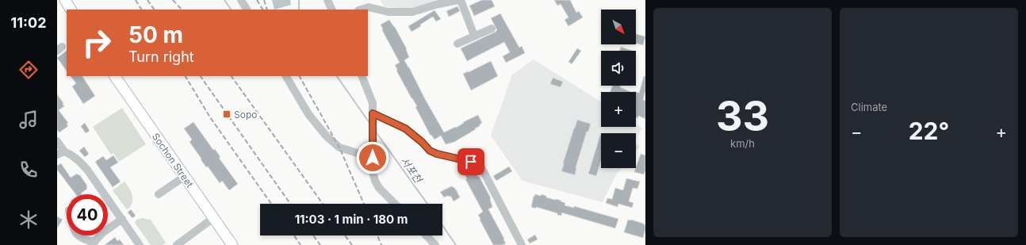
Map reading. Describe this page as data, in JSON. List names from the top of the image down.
{
  "streets": {
    "main road": ["Sochon Street"]
  },
  "water": ["서포천"],
  "places": {
    "transit": ["Sopo"]
  },
  "north": "bottom right",
  "page": {
    "tabs": "11:02",
    "tile": [
      ["33", "km/h"],
      "Climate"
    ],
    "map_buttons": ["+", "−"],
    "turn": ["50 m", "Turn right"],
    "heat": ["−", "22°", "+"],
    "limit": "40",
    "trip": "11:03 · 1 min · 180 m"
  }
}
